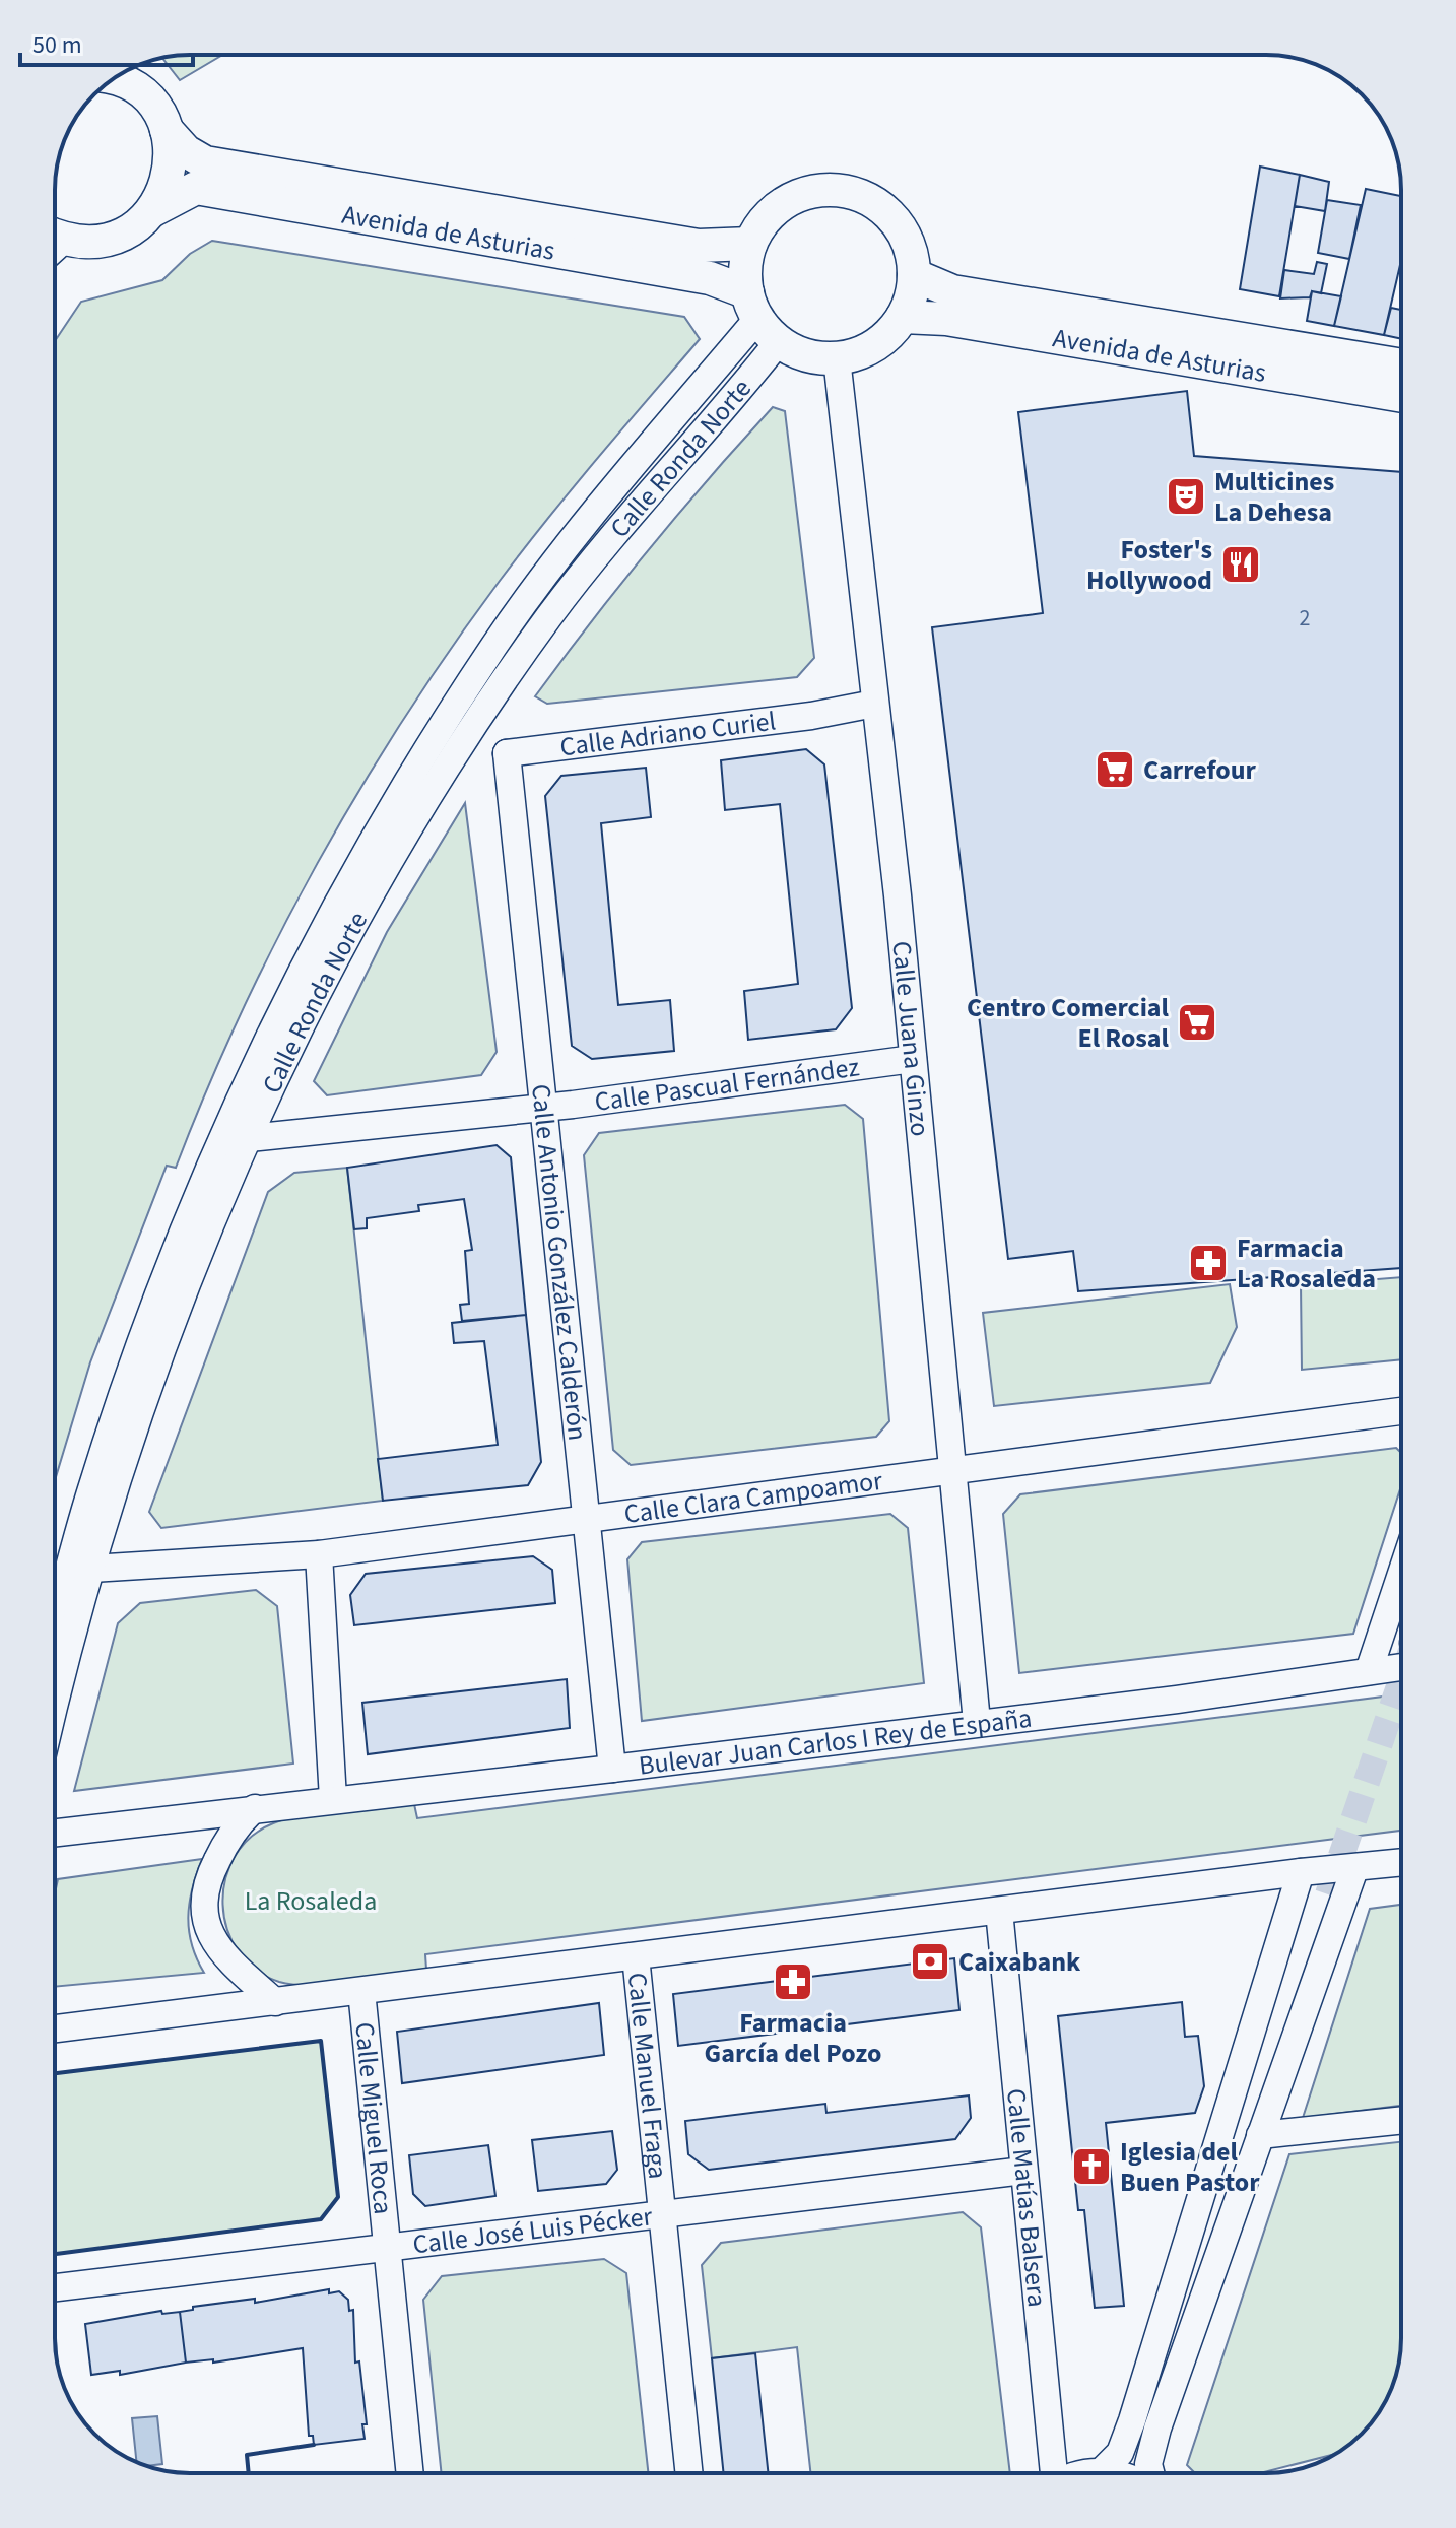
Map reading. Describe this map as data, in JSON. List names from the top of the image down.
{
  "streets": {
    "main road": ["Avenida de Asturias"],
    "street": [
      "Calle Ronda Norte",
      "Calle Adriano Curiel",
      "Calle Juana Ginzo",
      "Calle Pascual Fernández",
      "Calle Antonio González Calderón",
      "Calle Clara Campoamor",
      "Bulevar Juan Carlos I Rey de España",
      "Calle Manuel Fraga",
      "Calle Miguel Roca",
      "Calle Matías Balsera",
      "Calle José Luis Pécker"
    ]
  },
  "crossings": [
    ["Avenida de Asturias", "Calle Ronda Norte"],
    ["Avenida de Asturias", "Calle Juana Ginzo"],
    ["Calle Ronda Norte", "Calle Juana Ginzo"],
    ["Calle Ronda Norte", "Calle Pascual Fernández"],
    ["Calle Ronda Norte", "Calle Clara Campoamor"],
    ["Calle Adriano Curiel", "Calle Juana Ginzo"],
    ["Calle Adriano Curiel", "Calle Antonio González Calderón"],
    ["Calle Juana Ginzo", "Calle Pascual Fernández"],
    ["Calle Juana Ginzo", "Calle Clara Campoamor"],
    ["Calle Juana Ginzo", "Bulevar Juan Carlos I Rey de España"],
    ["Calle Pascual Fernández", "Calle Antonio González Calderón"],
    ["Calle Antonio González Calderón", "Calle Clara Campoamor"],
    ["Calle Antonio González Calderón", "Bulevar Juan Carlos I Rey de España"],
    ["Calle Manuel Fraga", "Calle José Luis Pécker"],
    ["Calle Miguel Roca", "Calle José Luis Pécker"],
    ["Calle Matías Balsera", "Calle José Luis Pécker"]
  ],
  "parks": ["La Rosaleda"],
  "places": {
    "theatre": ["Multicines La Dehesa"],
    "restaurant": ["Foster's Hollywood"],
    "supermarket": ["Carrefour", "Centro Comercial El Rosal"],
    "pharmacy": ["Farmacia La Rosaleda", "Farmacia García del Pozo"],
    "bank": ["Caixabank"],
    "church": ["Iglesia del Buen Pastor"]
  },
  "house_numbers": ["2"],
  "scale_bar": "50 m"
}
